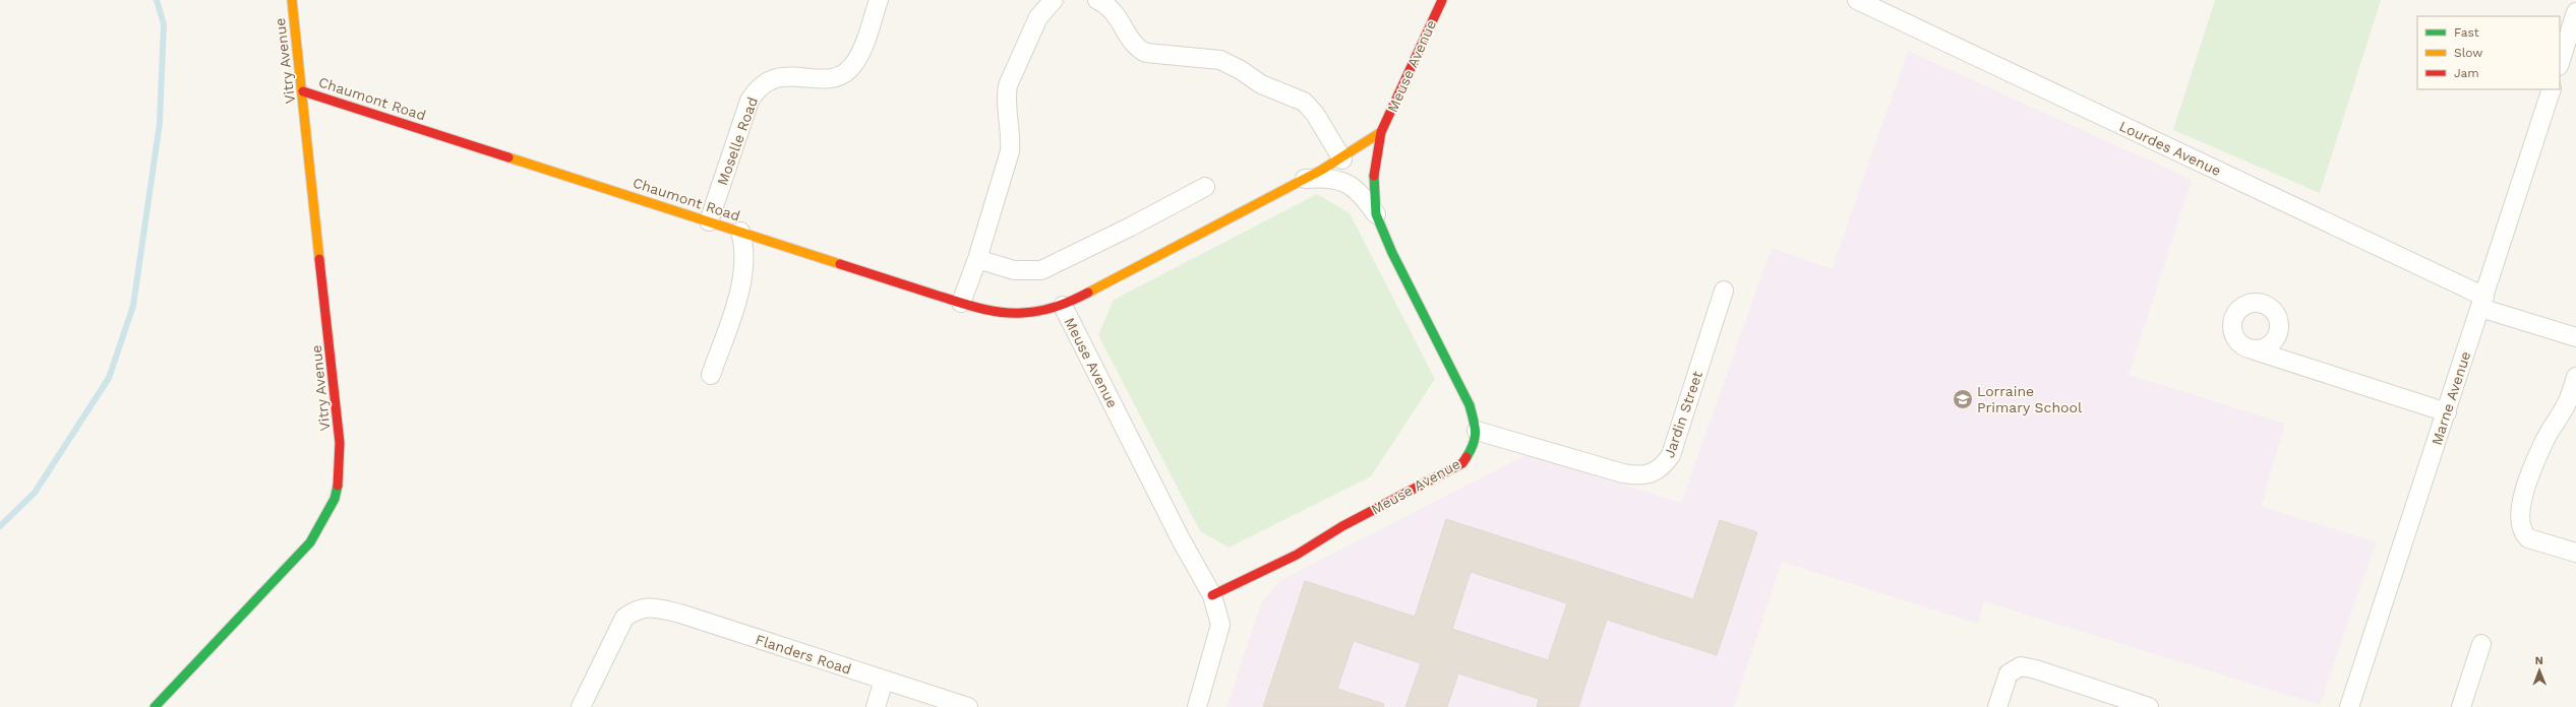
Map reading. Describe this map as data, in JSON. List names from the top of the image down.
{
  "streets": {
    "street": [
      "Vitry Avenue",
      "Meuse Avenue",
      "Chaumont Road",
      "Moselle Road",
      "Lourdes Avenue",
      "Marne Avenue",
      "Jardin Street",
      "Flanders Road"
    ]
  },
  "crossings": [
    ["Vitry Avenue", "Chaumont Road"],
    ["Meuse Avenue", "Chaumont Road"],
    ["Meuse Avenue", "Jardin Street"],
    ["Chaumont Road", "Moselle Road"],
    ["Lourdes Avenue", "Marne Avenue"]
  ],
  "places": {
    "school or university": ["Lorraine Primary School"]
  },
  "legend": ["Fast", "Slow", "Jam"],
  "north": "top"
}
